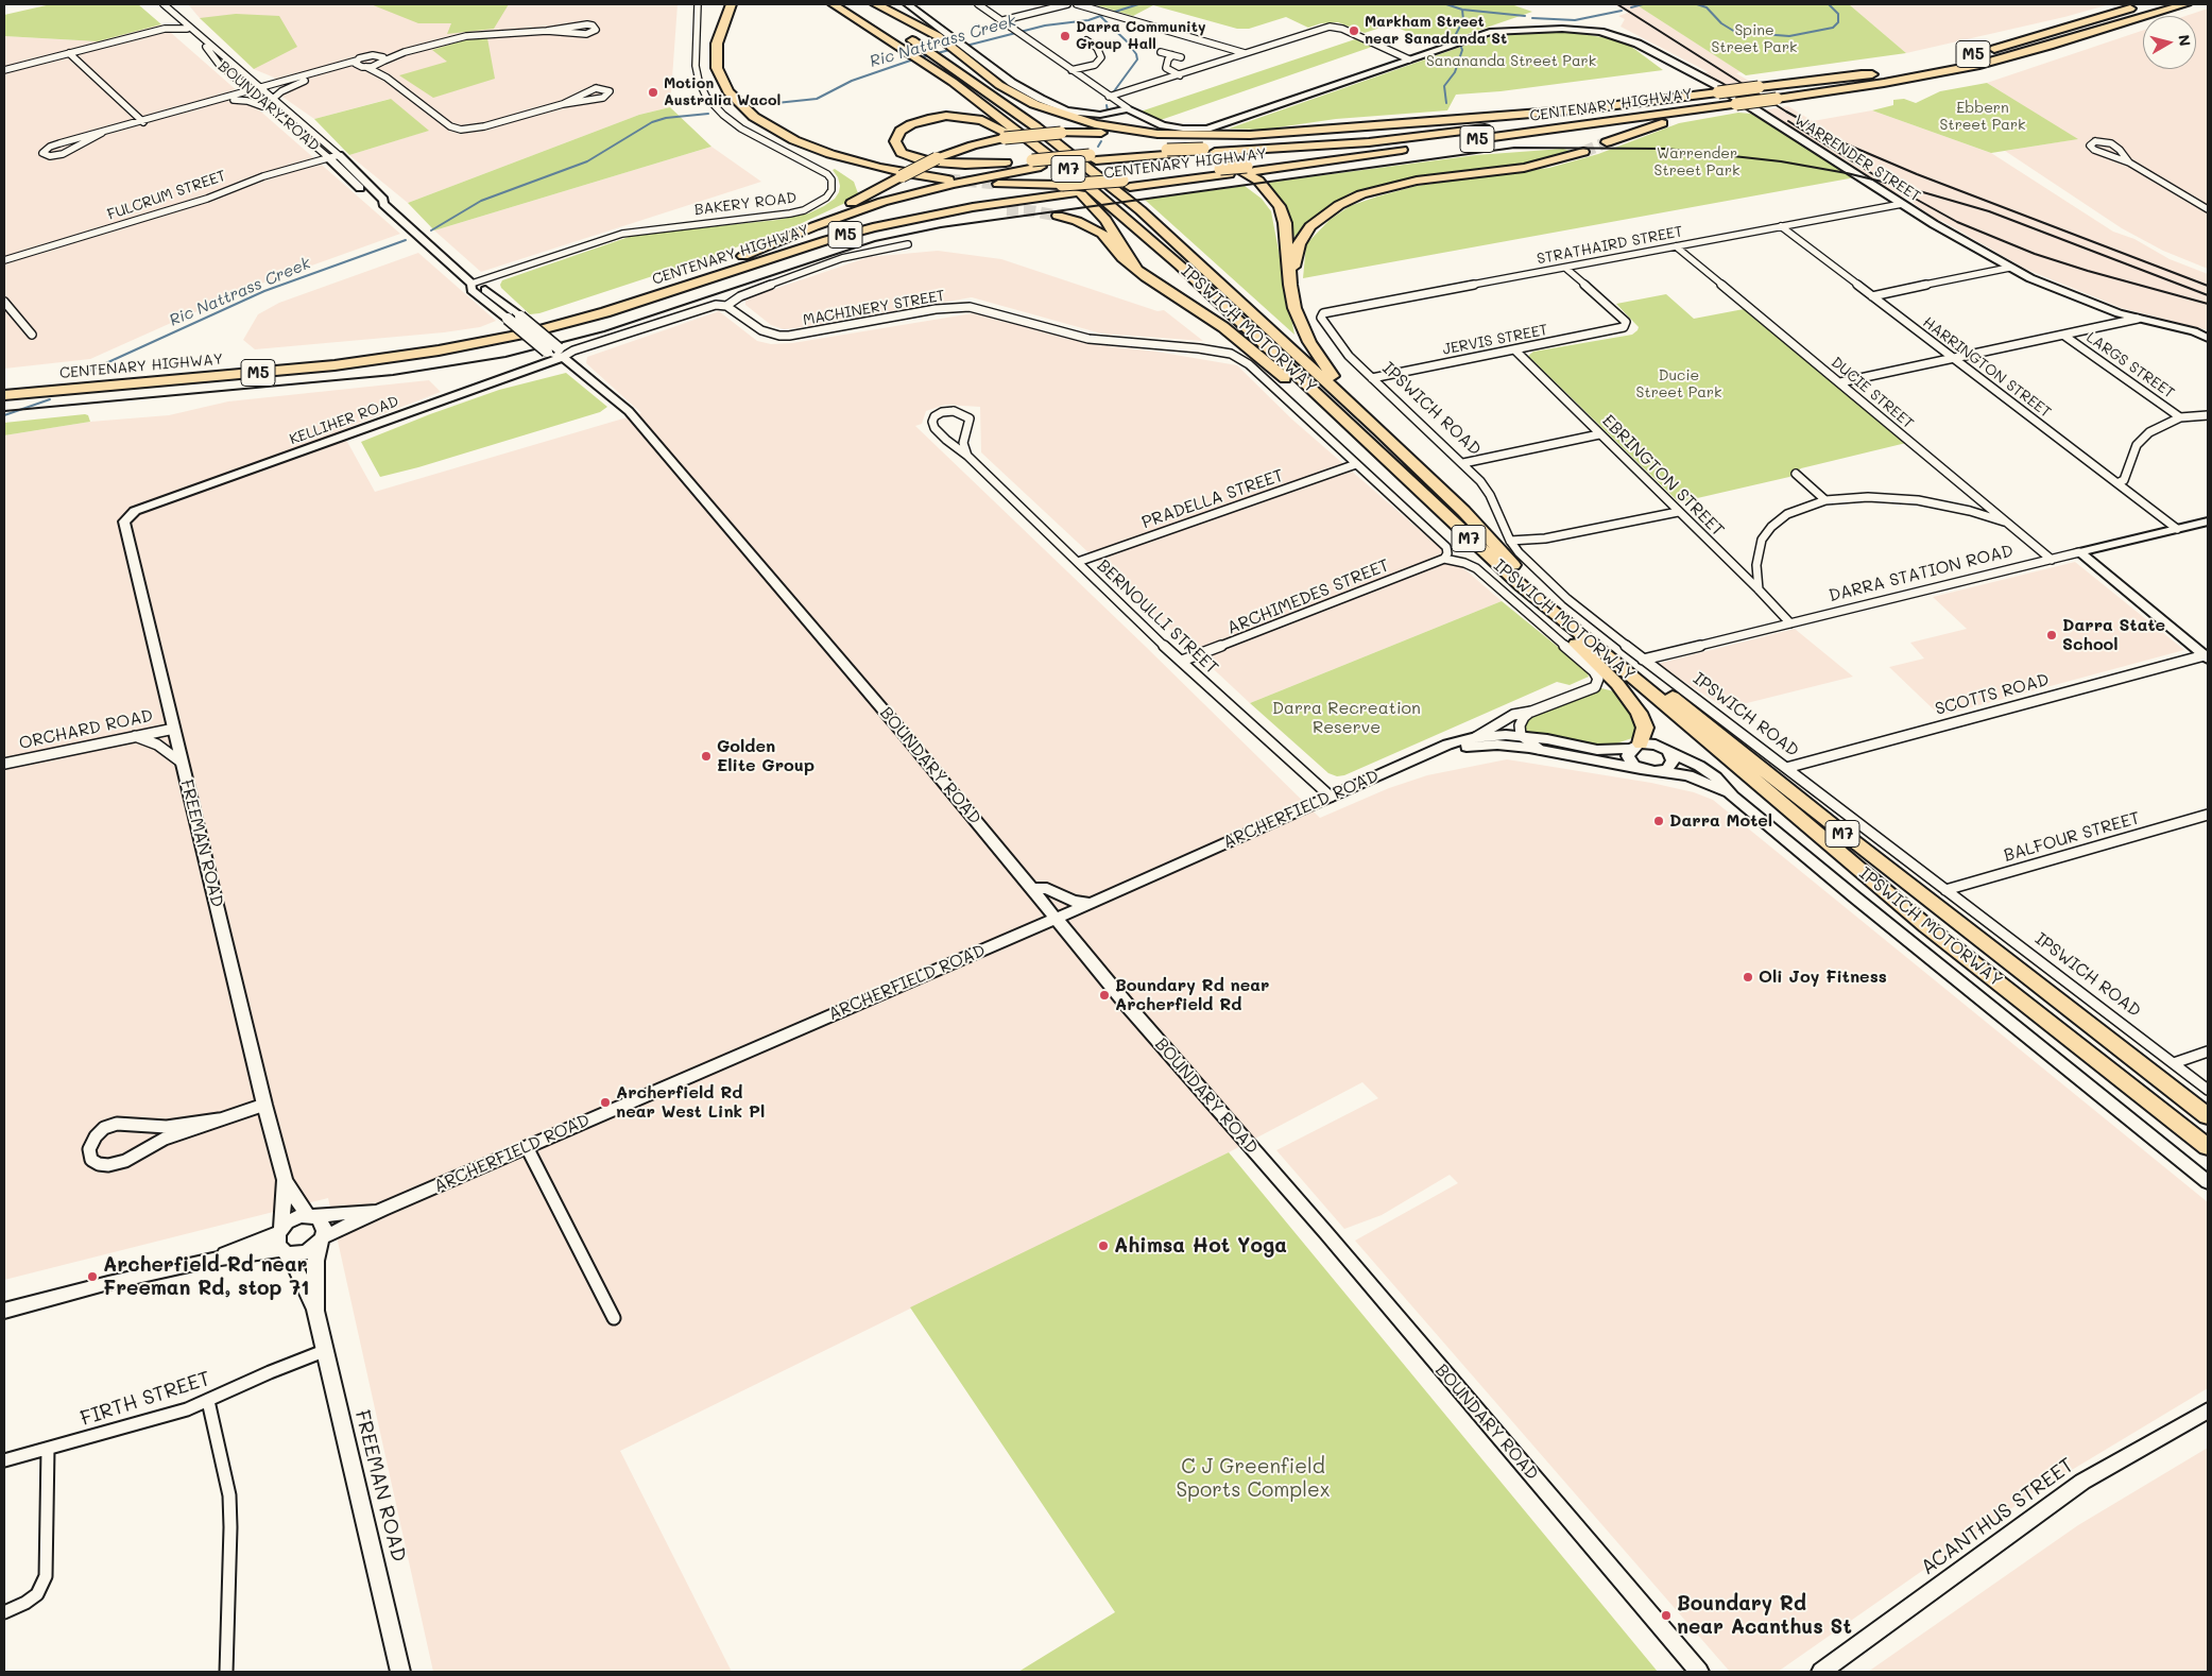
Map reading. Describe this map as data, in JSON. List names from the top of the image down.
{
  "streets": {
    "highway": [
      "M5",
      "CENTENARY HIGHWAY",
      "M7",
      "IPSWICH MOTORWAY"
    ],
    "street": [
      "BOUNDARY ROAD",
      "WARRENDER STREET",
      "FULCRUM STREET",
      "BAKERY ROAD",
      "STRATHAIRD STREET",
      "MACHINERY STREET",
      "JERVIS STREET",
      "LARGS STREET",
      "HARRINGTON STREET",
      "DUCIE STREET",
      "IPSWICH ROAD",
      "KELLIHER ROAD",
      "EBRINGTON STREET",
      "PRADELLA STREET",
      "DARRA STATION ROAD",
      "ARCHIMEDES STREET",
      "BERNOULLI STREET",
      "SCOTTS ROAD",
      "ORCHARD ROAD",
      "ARCHERFIELD ROAD",
      "BALFOUR STREET",
      "FREEMAN ROAD",
      "FIRTH STREET",
      "ACANTHUS STREET"
    ]
  },
  "crossings": [
    ["BOUNDARY ROAD", "FULCRUM STREET"],
    ["BOUNDARY ROAD", "BAKERY ROAD"],
    ["BOUNDARY ROAD", "KELLIHER ROAD"],
    ["BOUNDARY ROAD", "ARCHERFIELD ROAD"],
    ["WARRENDER STREET", "STRATHAIRD STREET"],
    ["STRATHAIRD STREET", "JERVIS STREET"],
    ["STRATHAIRD STREET", "HARRINGTON STREET"],
    ["STRATHAIRD STREET", "DUCIE STREET"],
    ["STRATHAIRD STREET", "IPSWICH ROAD"],
    ["MACHINERY STREET", "KELLIHER ROAD"],
    ["MACHINERY STREET", "PRADELLA STREET"],
    ["JERVIS STREET", "IPSWICH ROAD"],
    ["JERVIS STREET", "EBRINGTON STREET"],
    ["HARRINGTON STREET", "DARRA STATION ROAD"],
    ["DUCIE STREET", "DARRA STATION ROAD"],
    ["IPSWICH ROAD", "DARRA STATION ROAD"],
    ["IPSWICH ROAD", "SCOTTS ROAD"],
    ["IPSWICH ROAD", "BALFOUR STREET"],
    ["KELLIHER ROAD", "FREEMAN ROAD"],
    ["EBRINGTON STREET", "DARRA STATION ROAD"],
    ["PRADELLA STREET", "BERNOULLI STREET"],
    ["ARCHIMEDES STREET", "BERNOULLI STREET"],
    ["BERNOULLI STREET", "ARCHERFIELD ROAD"],
    ["ORCHARD ROAD", "FREEMAN ROAD"],
    ["ARCHERFIELD ROAD", "FREEMAN ROAD"],
    ["FREEMAN ROAD", "FIRTH STREET"]
  ],
  "water": ["Ric Nattrass Creek"],
  "parks": [
    "Spine Street Park",
    "Sanananda Street Park",
    "Ebbern Street Park",
    "Warrender Street Park",
    "Ducie Street Park",
    "Darra Recreation Reserve",
    "C J Greenfield Sports Complex"
  ],
  "places": [
    "Markham Street near Sanadanda St",
    "Darra Community Group Hall",
    "Motion Australia Wacol",
    "Darra State School",
    "Golden Elite Group",
    "Darra Motel",
    "Oli Joy Fitness",
    "Boundary Rd near Archerfield Rd",
    "Archerfield Rd near West Link Pl",
    "Ahimsa Hot Yoga",
    "Archerfield Rd near Freeman Rd, stop 71",
    "Boundary Rd near Acanthus St"
  ],
  "north": "right"
}
